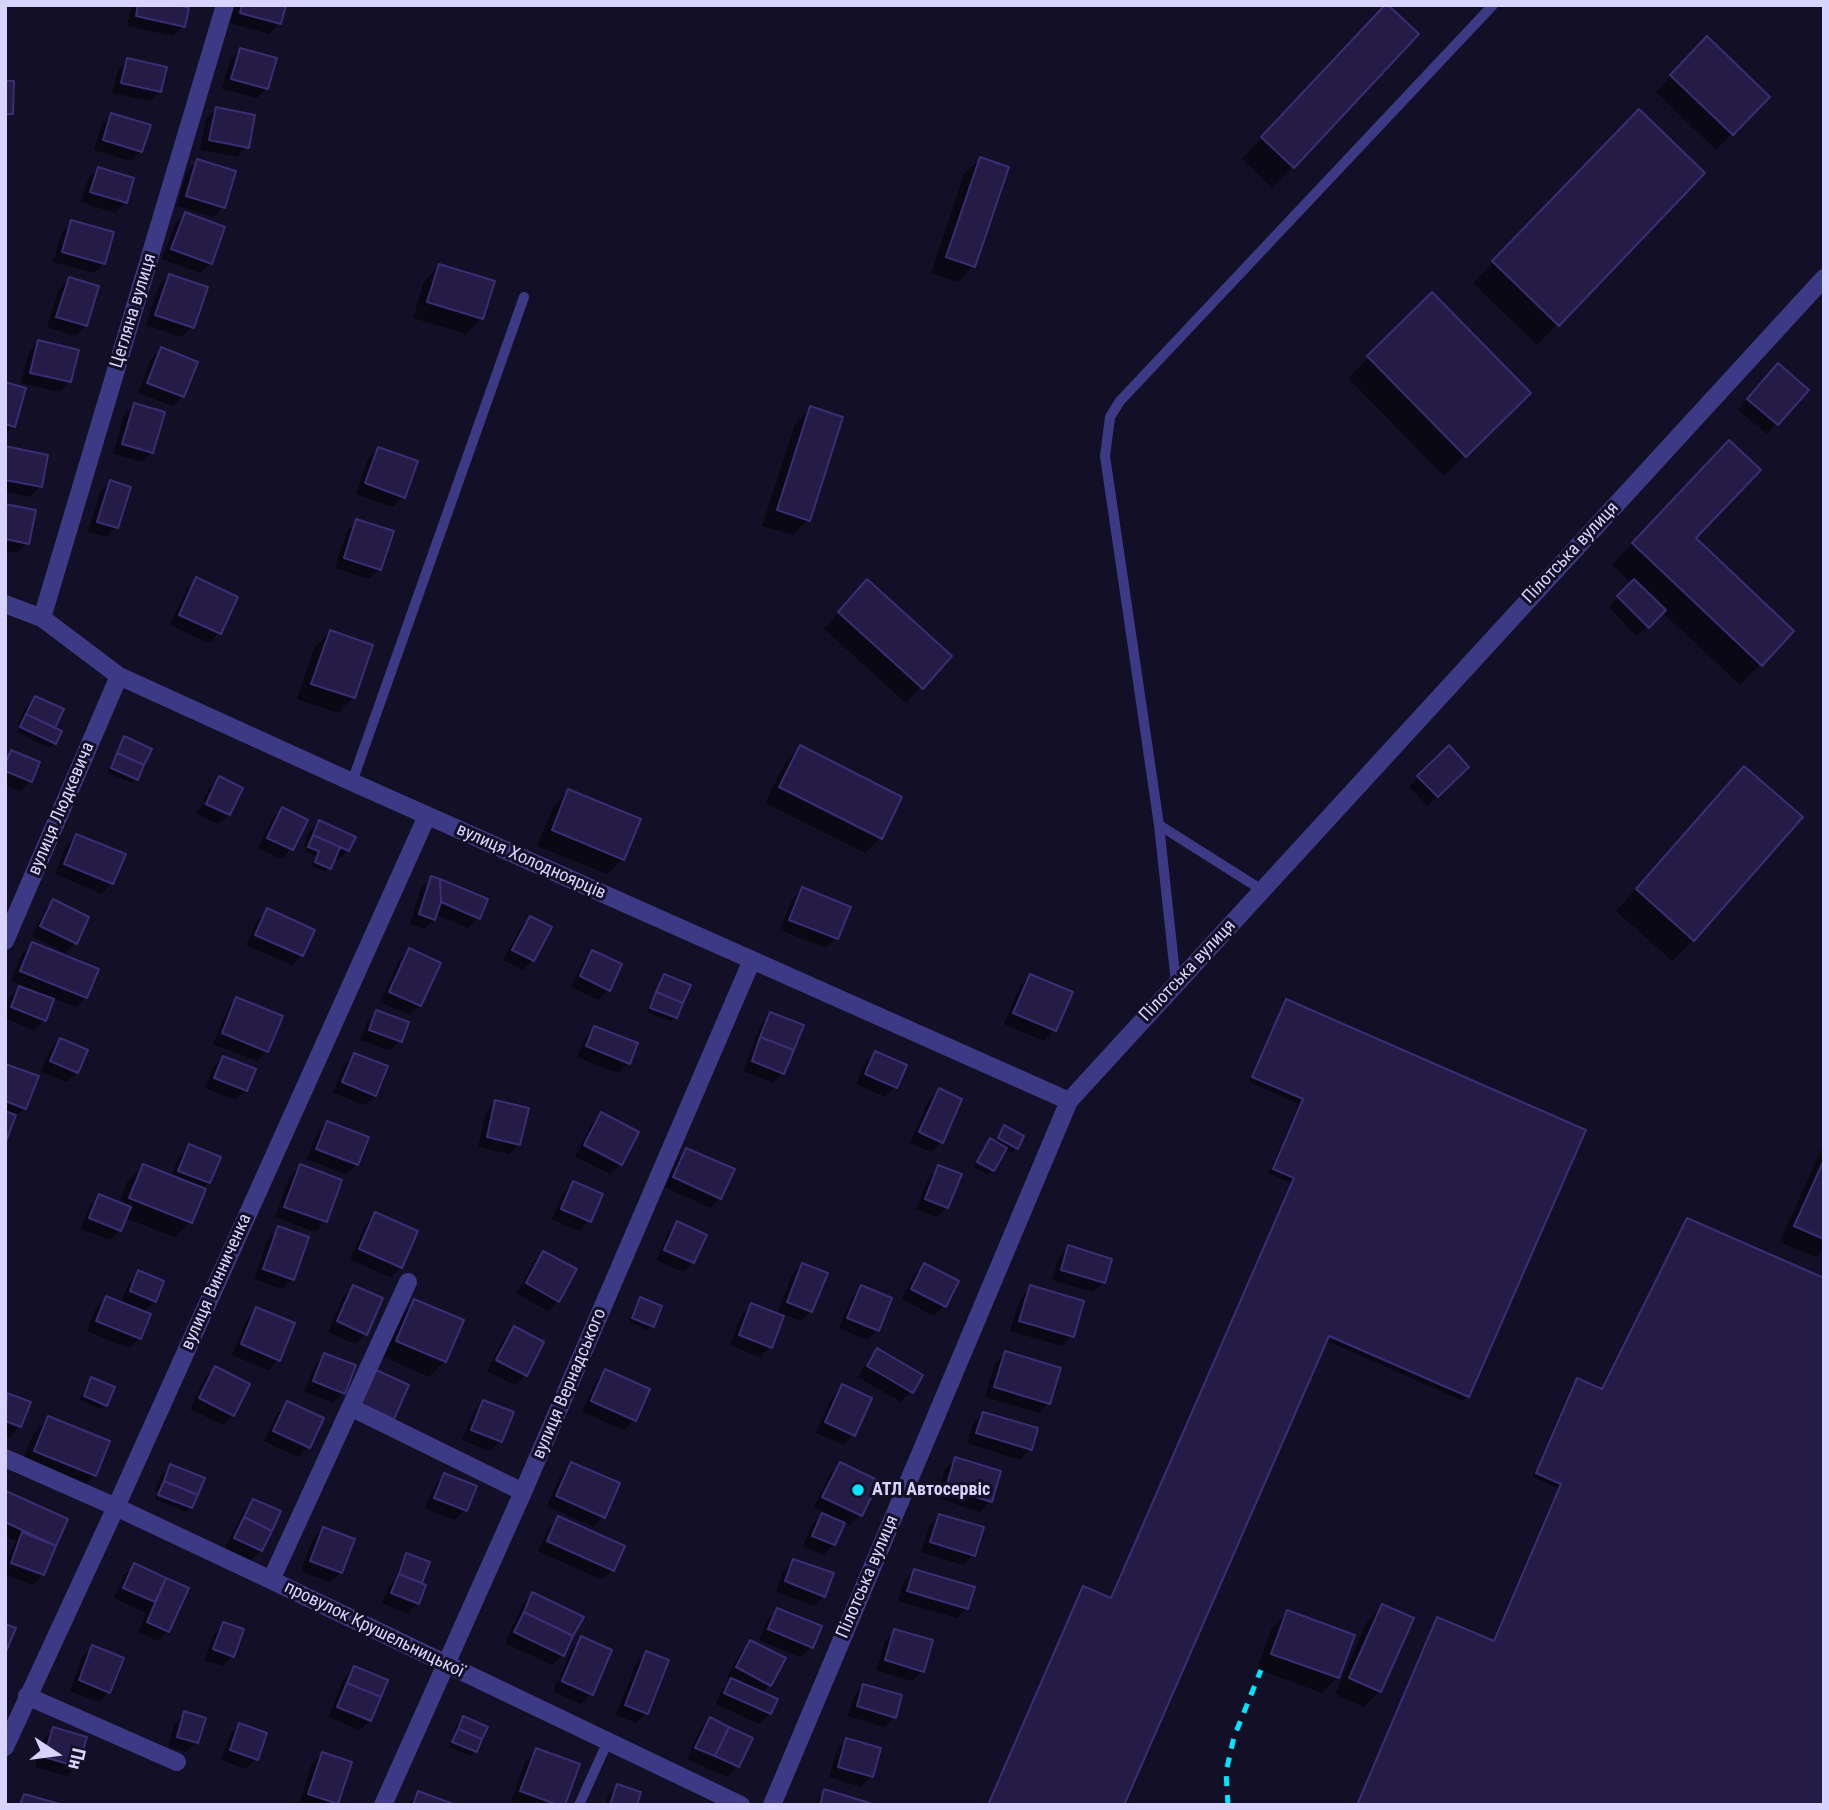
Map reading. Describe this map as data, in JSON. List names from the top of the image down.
{
  "streets": {
    "street": [
      "Цегляна вулиця",
      "Пілотська вулиця",
      "вулиця Людкевича",
      "вулиця Холодноярців",
      "вулиця Винниченка",
      "вулиця Вернадського",
      "провулок Крушельницької"
    ]
  },
  "crossings": [
    ["Цегляна вулиця", "вулиця Холодноярців"],
    ["Пілотська вулиця", "вулиця Холодноярців"],
    ["вулиця Людкевича", "вулиця Холодноярців"],
    ["вулиця Холодноярців", "вулиця Винниченка"],
    ["вулиця Холодноярців", "вулиця Вернадського"],
    ["вулиця Винниченка", "провулок Крушельницької"],
    ["вулиця Вернадського", "провулок Крушельницької"]
  ],
  "places": ["АТЛ Автосервіс"],
  "north": "right"
}
